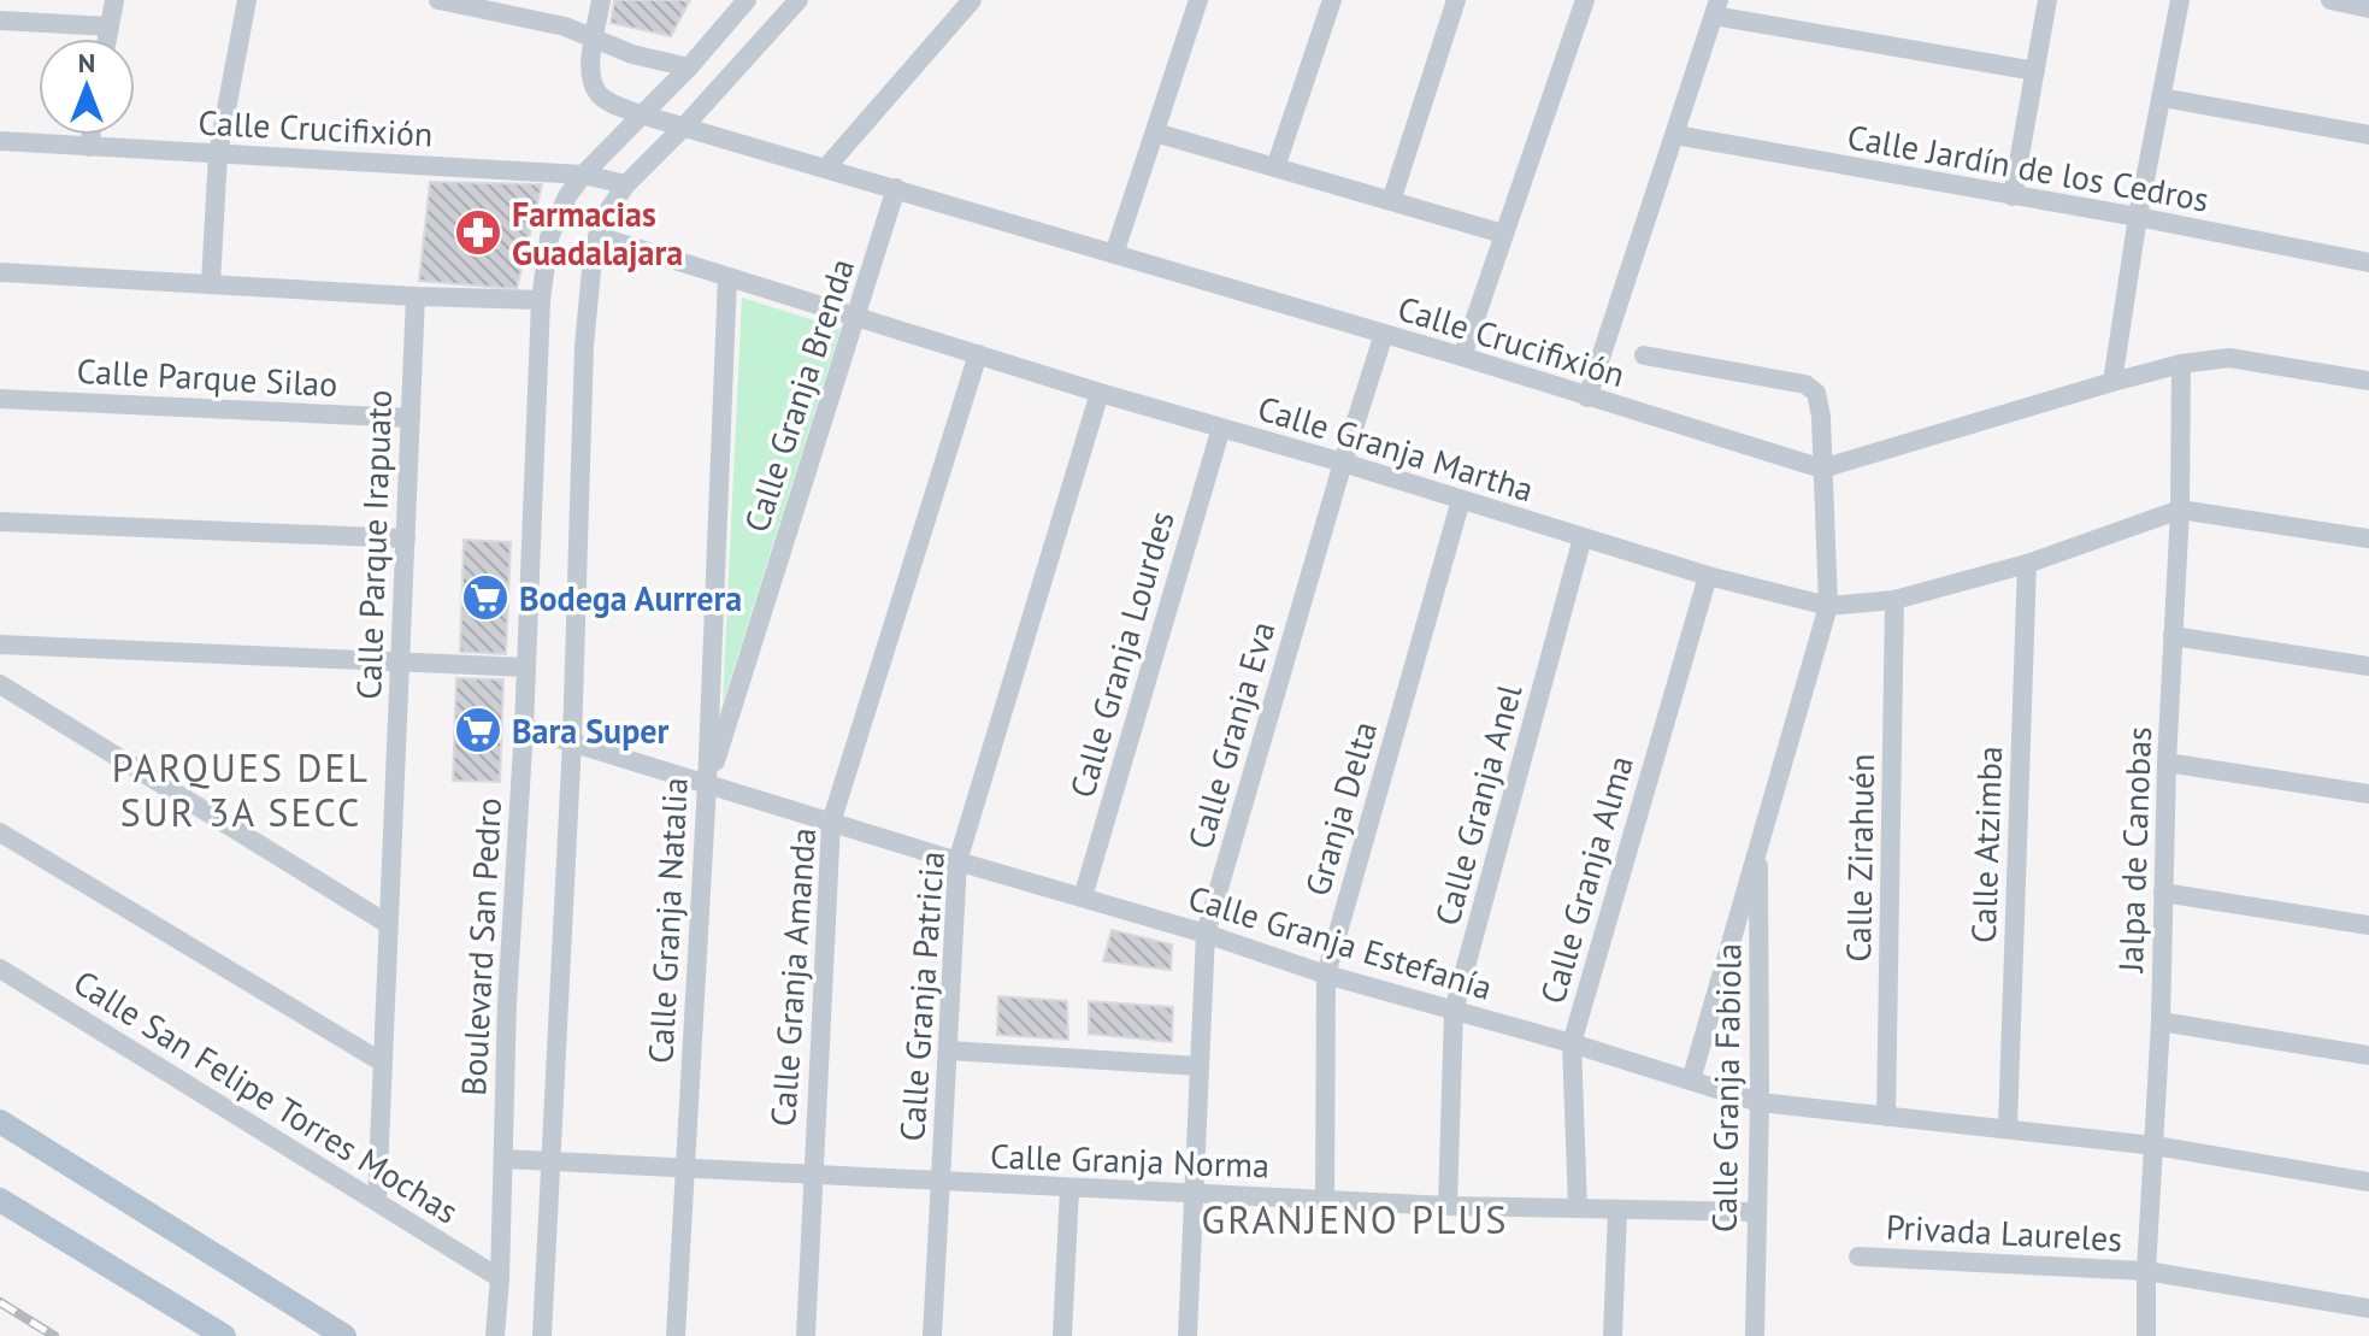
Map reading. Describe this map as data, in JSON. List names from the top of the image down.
{
  "streets": {
    "street": [
      "Calle Crucifixión",
      "Calle Jardín de los Cedros",
      "Calle Parque Silao",
      "Calle Granja Brenda",
      "Calle Granja Martha",
      "Calle Parque Irapuato",
      "Calle Granja Lourdes",
      "Calle Granja Eva",
      "Calle Granja Anel",
      "Granja Delta",
      "Calle Atzimba",
      "Jalpa de Canobas",
      "Calle Zirahuén",
      "Calle Granja Alma",
      "Calle Granja Natalia",
      "Calle Granja Estefanía",
      "Boulevard San Pedro",
      "Calle Granja Amanda",
      "Calle Granja Patricia",
      "Calle Granja Fabiola",
      "Calle San Felipe Torres Mochas",
      "Calle Granja Norma",
      "Privada Laureles"
    ]
  },
  "crossings": [
    ["Calle Crucifixión", "Calle Granja Brenda"],
    ["Calle Crucifixión", "Calle Granja Eva"],
    ["Calle Crucifixión", "Boulevard San Pedro"],
    ["Calle Crucifixión", "Calle Granja Fabiola"],
    ["Calle Parque Silao", "Calle Parque Irapuato"],
    ["Calle Granja Brenda", "Calle Granja Martha"],
    ["Calle Granja Brenda", "Calle Granja Natalia"],
    ["Calle Granja Brenda", "Calle Granja Estefanía"],
    ["Calle Granja Martha", "Calle Granja Lourdes"],
    ["Calle Granja Martha", "Calle Granja Eva"],
    ["Calle Granja Martha", "Calle Granja Anel"],
    ["Calle Granja Martha", "Granja Delta"],
    ["Calle Granja Martha", "Calle Atzimba"],
    ["Calle Granja Martha", "Jalpa de Canobas"],
    ["Calle Granja Martha", "Calle Zirahuén"],
    ["Calle Granja Martha", "Calle Granja Alma"],
    ["Calle Granja Martha", "Calle Granja Natalia"],
    ["Calle Granja Martha", "Calle Granja Amanda"],
    ["Calle Granja Martha", "Calle Granja Patricia"],
    ["Calle Granja Martha", "Calle Granja Fabiola"],
    ["Calle Parque Irapuato", "Calle San Felipe Torres Mochas"],
    ["Calle Granja Lourdes", "Calle Granja Estefanía"],
    ["Calle Granja Eva", "Calle Granja Estefanía"],
    ["Calle Granja Eva", "Calle Granja Norma"],
    ["Calle Granja Anel", "Calle Granja Estefanía"],
    ["Calle Granja Anel", "Calle Granja Norma"],
    ["Granja Delta", "Calle Granja Estefanía"],
    ["Granja Delta", "Calle Granja Norma"],
    ["Calle Atzimba", "Calle Granja Estefanía"],
    ["Jalpa de Canobas", "Calle Granja Estefanía"],
    ["Jalpa de Canobas", "Privada Laureles"],
    ["Calle Zirahuén", "Calle Granja Estefanía"],
    ["Calle Granja Alma", "Calle Granja Estefanía"],
    ["Calle Granja Alma", "Calle Granja Norma"],
    ["Calle Granja Natalia", "Calle Granja Estefanía"],
    ["Calle Granja Natalia", "Calle Granja Norma"],
    ["Calle Granja Estefanía", "Boulevard San Pedro"],
    ["Calle Granja Estefanía", "Calle Granja Amanda"],
    ["Calle Granja Estefanía", "Calle Granja Patricia"],
    ["Calle Granja Estefanía", "Calle Granja Fabiola"],
    ["Boulevard San Pedro", "Calle San Felipe Torres Mochas"],
    ["Boulevard San Pedro", "Calle Granja Norma"],
    ["Calle Granja Amanda", "Calle Granja Norma"],
    ["Calle Granja Patricia", "Calle Granja Norma"],
    ["Calle Granja Fabiola", "Calle Granja Norma"]
  ],
  "districts": ["PARQUES DEL SUR 3A SECC", "GRANJENO PLUS"],
  "places": {
    "pharmacy": ["Farmacias Guadalajara"],
    "supermarket": ["Bodega Aurrera", "Bara Super"]
  },
  "north": "top"
}
